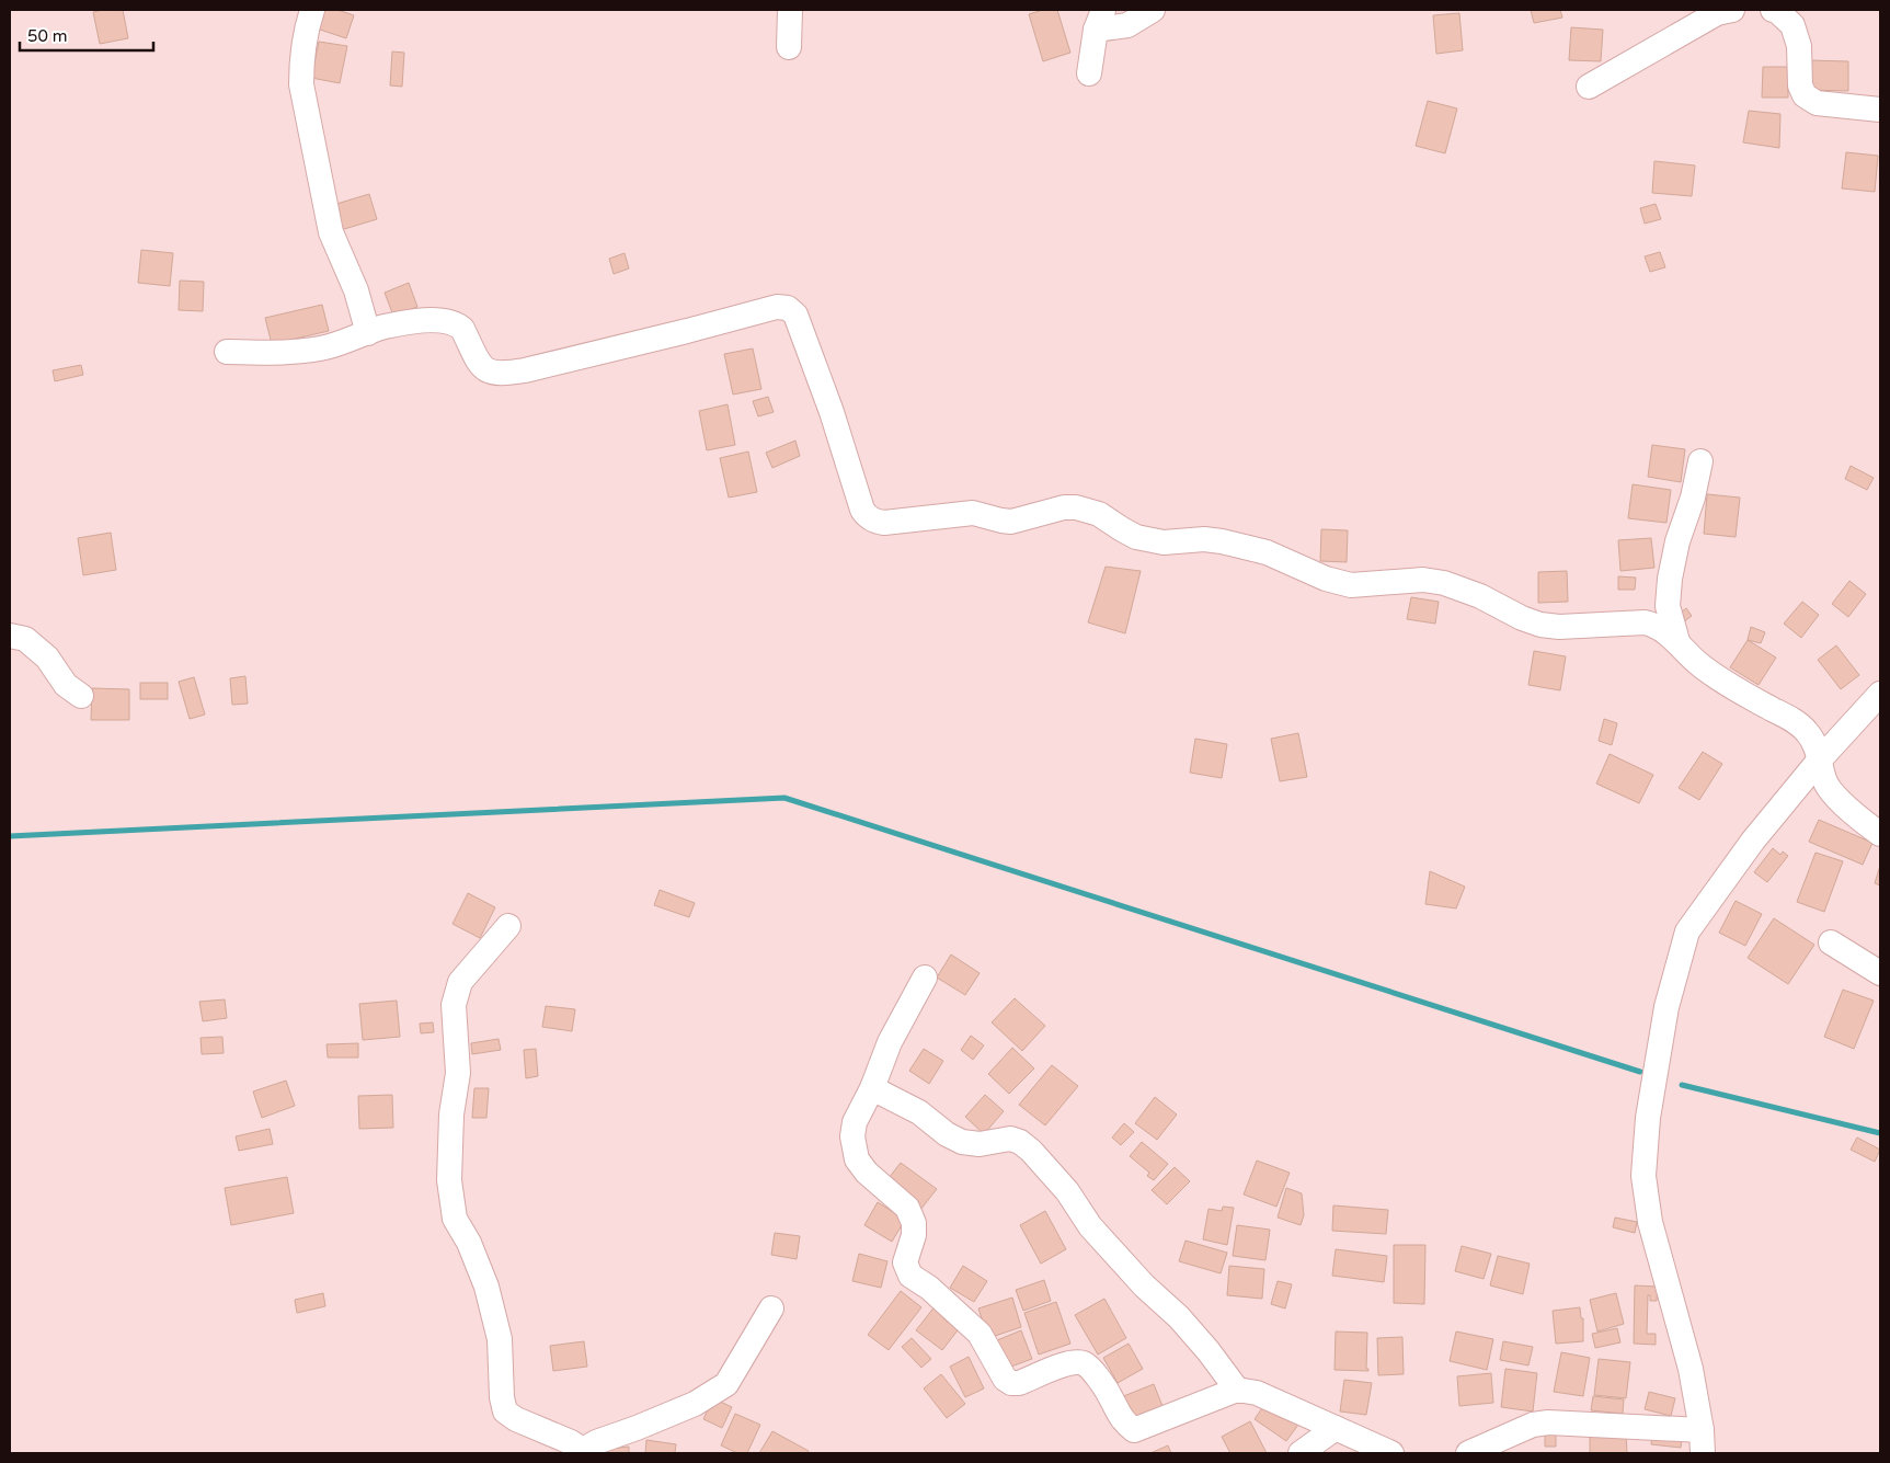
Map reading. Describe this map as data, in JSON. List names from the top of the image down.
{
  "scale_bar": "50 m"
}
